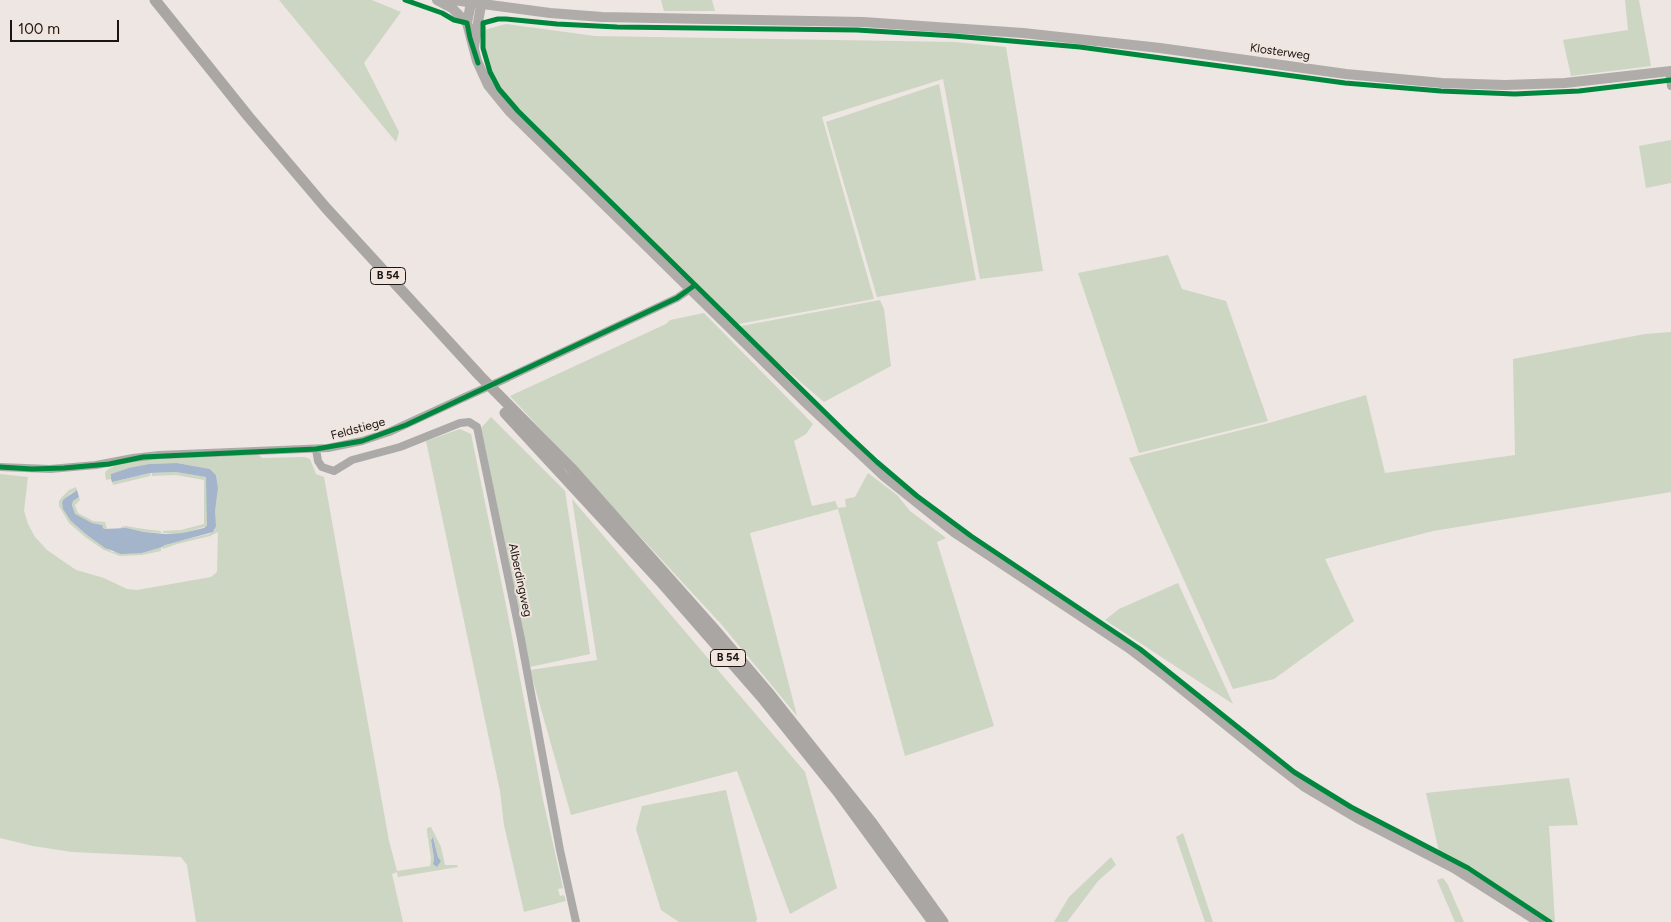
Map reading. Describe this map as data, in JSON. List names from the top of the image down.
{
  "streets": {
    "highway": ["B 54"],
    "main road": ["Klosterweg"],
    "street": ["Feldstiege", "Alberdingweg"]
  },
  "crossings": [
    ["Feldstiege", "Alberdingweg"]
  ],
  "scale_bar": "100 m"
}
